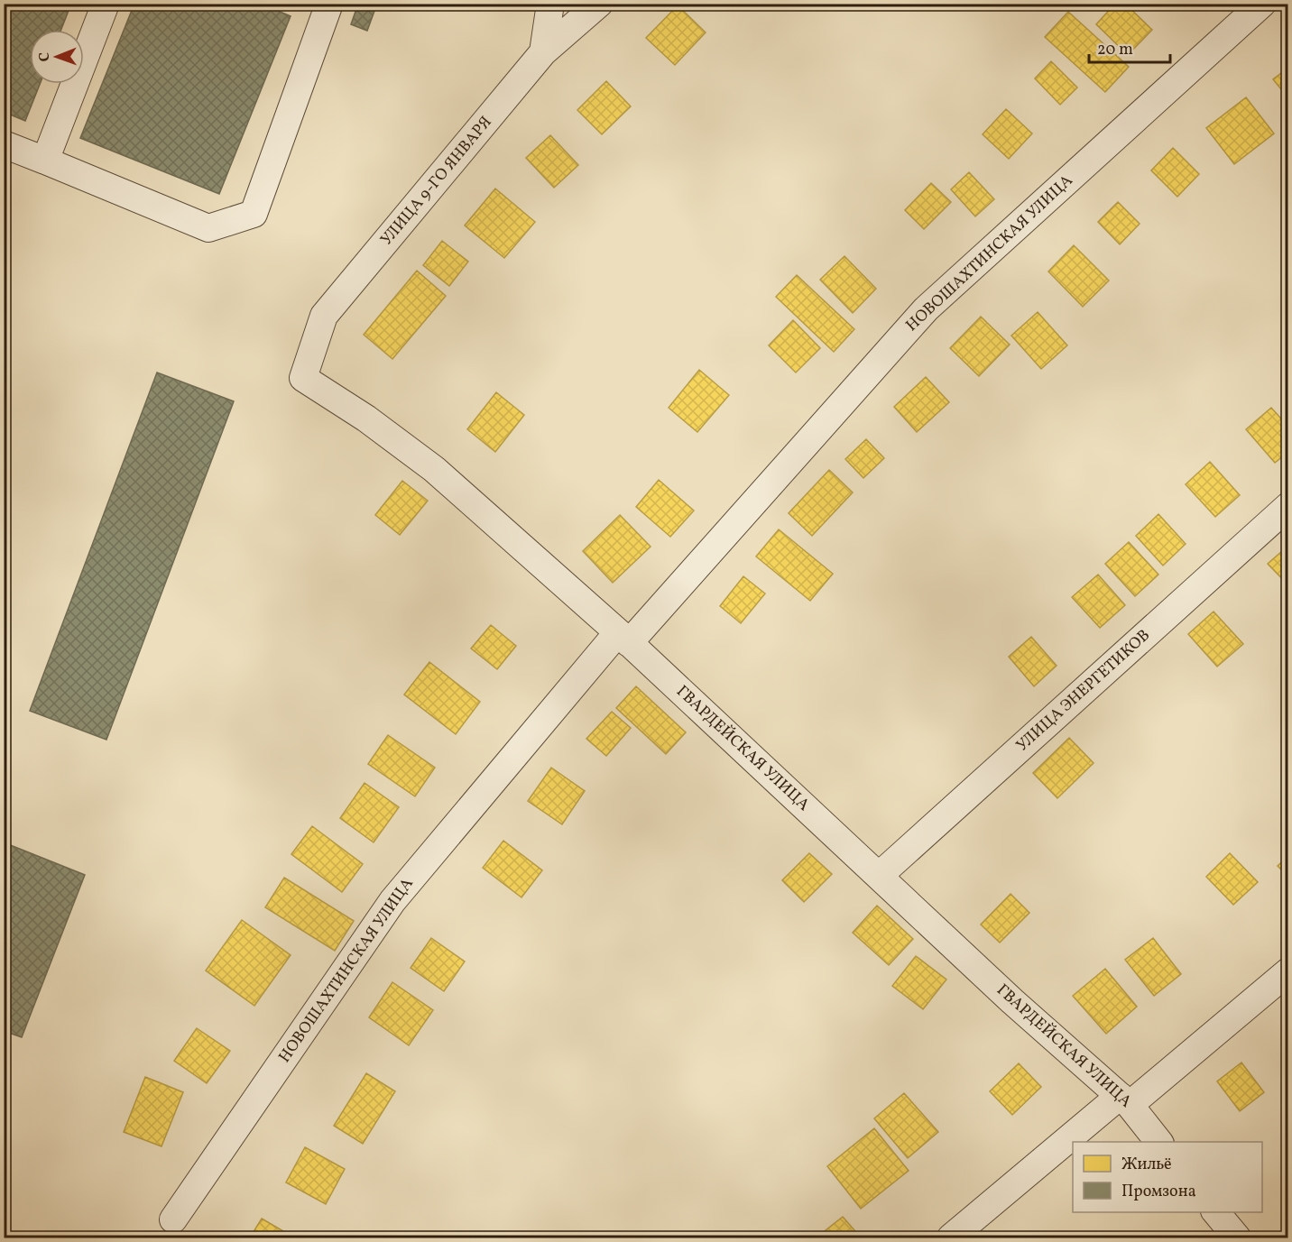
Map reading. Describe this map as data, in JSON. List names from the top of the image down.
{
  "streets": {
    "street": [
      "УЛИЦА 9-ГО ЯНВАРЯ",
      "НОВОШАХТИНСКАЯ УЛИЦА",
      "УЛИЦА ЭНЕРГЕТИКОВ",
      "ГВАРДЕЙСКАЯ УЛИЦА"
    ]
  },
  "crossings": [
    ["УЛИЦА 9-ГО ЯНВАРЯ", "ГВАРДЕЙСКАЯ УЛИЦА"],
    ["НОВОШАХТИНСКАЯ УЛИЦА", "ГВАРДЕЙСКАЯ УЛИЦА"],
    ["УЛИЦА ЭНЕРГЕТИКОВ", "ГВАРДЕЙСКАЯ УЛИЦА"]
  ],
  "legend": ["Жильё", "Промзона"],
  "scale_bar": "20 m",
  "north": "left"
}
